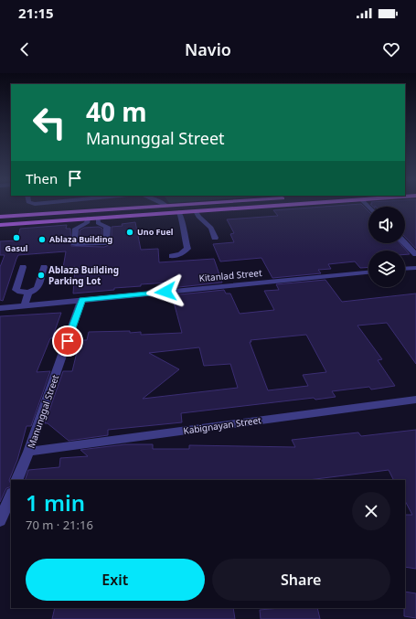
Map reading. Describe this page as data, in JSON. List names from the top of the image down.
{
  "streets": {
    "street": ["Kitanlad Street", "Manunggal Street", "Kabignayan Street"]
  },
  "crossings": [
    ["Kitanlad Street", "Manunggal Street"],
    ["Manunggal Street", "Kabignayan Street"]
  ],
  "places": [
    "Uno Fuel",
    "Gasul",
    "Ablaza Building",
    "Ablaza Building Parking Lot"
  ],
  "page": {
    "status": "21:15",
    "header": "Navio",
    "turn": ["40 m", "Manunggal Street"],
    "then": "Then",
    "heading": ["1 min", "70 m · 21:16"],
    "buttons": ["Exit", "Share"]
  }
}
